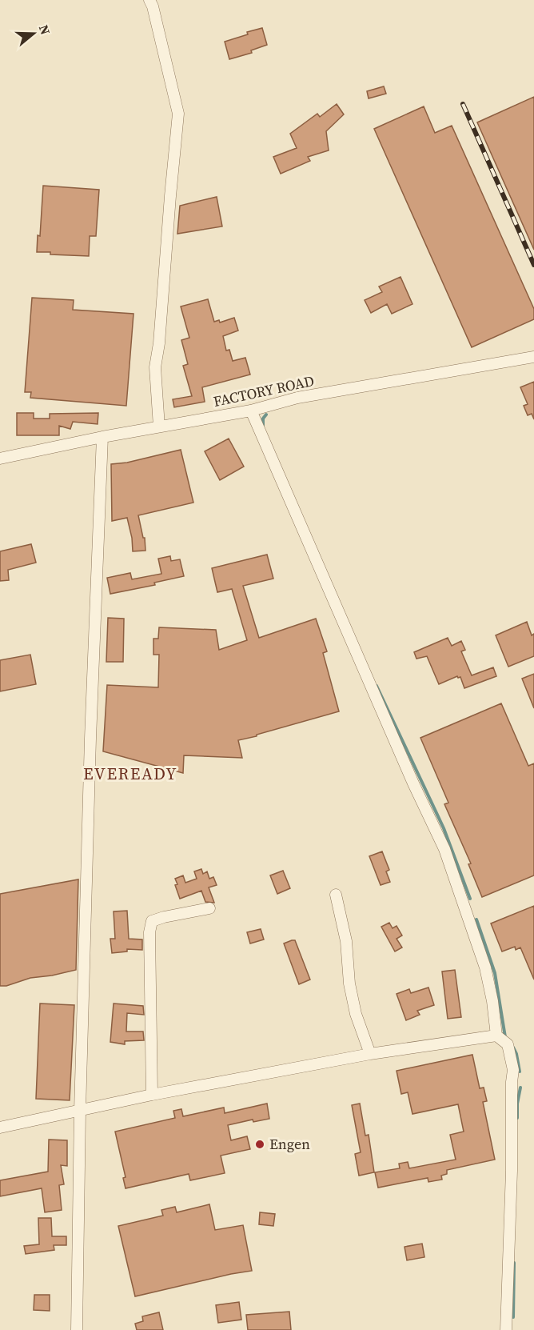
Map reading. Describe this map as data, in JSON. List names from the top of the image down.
{
  "streets": {
    "street": ["FACTORY ROAD"]
  },
  "districts": ["EVEREADY"],
  "places": ["Engen"],
  "north": "right"
}
